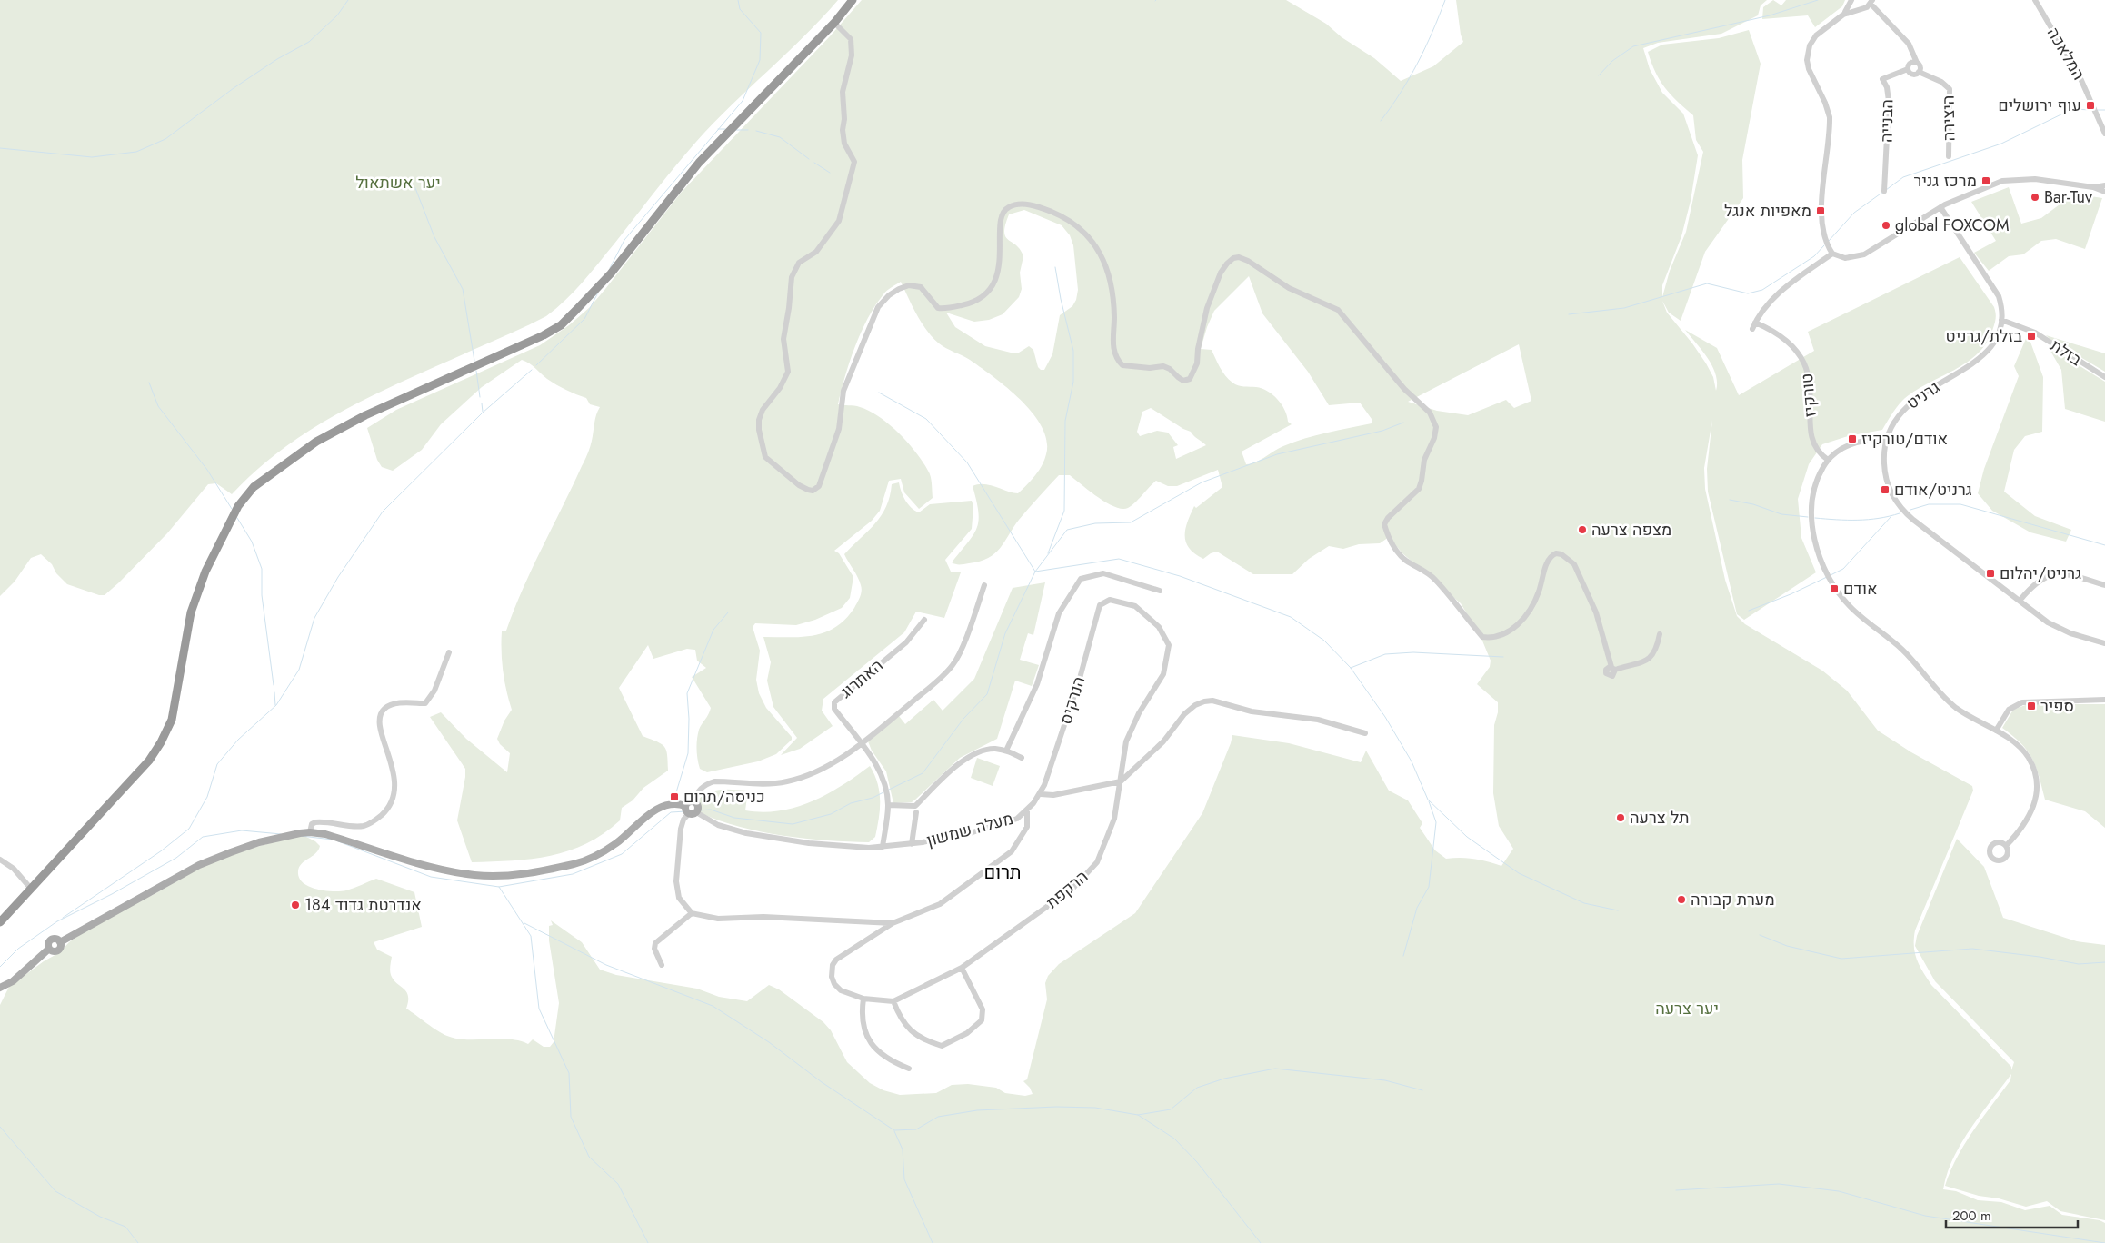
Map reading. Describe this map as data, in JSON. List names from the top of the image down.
{
  "streets": {
    "street": [
      "המלאכה",
      "היצירה",
      "הבנייה",
      "בזלת",
      "טורקיז",
      "גרניט",
      "האתרוג",
      "הנרקיס",
      "מעלה שמשון",
      "הרקפת"
    ]
  },
  "crossings": [
    ["היצירה", "הבנייה"],
    ["בזלת", "גרניט"],
    ["הנרקיס", "מעלה שמשון"],
    ["הנרקיס", "הרקפת"]
  ],
  "districts": ["תרום"],
  "parks": ["יער אשתאול", "יער צרעה"],
  "places": {
    "transit": [
      "עוף ירושלים",
      "מרכז גניר",
      "מאפיות אנגל",
      "בזלת/גרניט",
      "אודם/טורקיז",
      "גרניט/אודם",
      "גרניט/יהלום",
      "אודם",
      "ספיר",
      "כניסה/תרום"
    ],
    "other": [
      "Bar-Tuv",
      "global FOXCOM",
      "מצפה צרעה",
      "תל צרעה",
      "מערת קבורה",
      "אנדרטת גדוד 184"
    ]
  },
  "scale_bar": "200 m"
}
